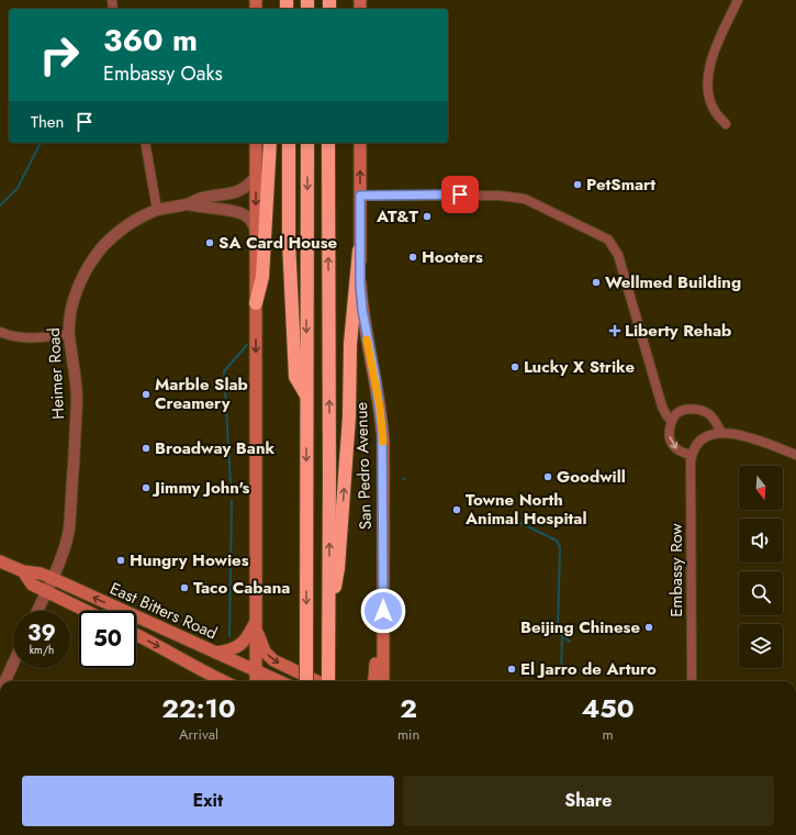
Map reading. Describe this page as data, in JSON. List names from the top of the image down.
{
  "streets": {
    "main road": ["San Pedro Avenue", "East Bitters Road"],
    "street": ["Heimer Road", "Embassy Row"]
  },
  "crossings": [
    ["Heimer Road", "East Bitters Road"]
  ],
  "places": {
    "other": [
      "PetSmart",
      "AT&T",
      "SA Card House",
      "Hooters",
      "Wellmed Building",
      "Lucky X Strike",
      "Marble Slab Creamery",
      "Broadway Bank",
      "Goodwill",
      "Jimmy John's",
      "Towne North Animal Hospital",
      "Hungry Howies",
      "Taco Cabana",
      "Beijing Chinese",
      "El Jarro de Arturo"
    ],
    "health": ["Liberty Rehab"]
  },
  "north": "bottom",
  "page": {
    "turn": ["360 m", "Embassy Oaks"],
    "then": "Then",
    "speed": "39 km/h",
    "limit": "50",
    "eta": [
      "22:10",
      "Arrival",
      "2",
      "min",
      "450",
      "m"
    ],
    "buttons": ["Exit", "Share"]
  }
}
